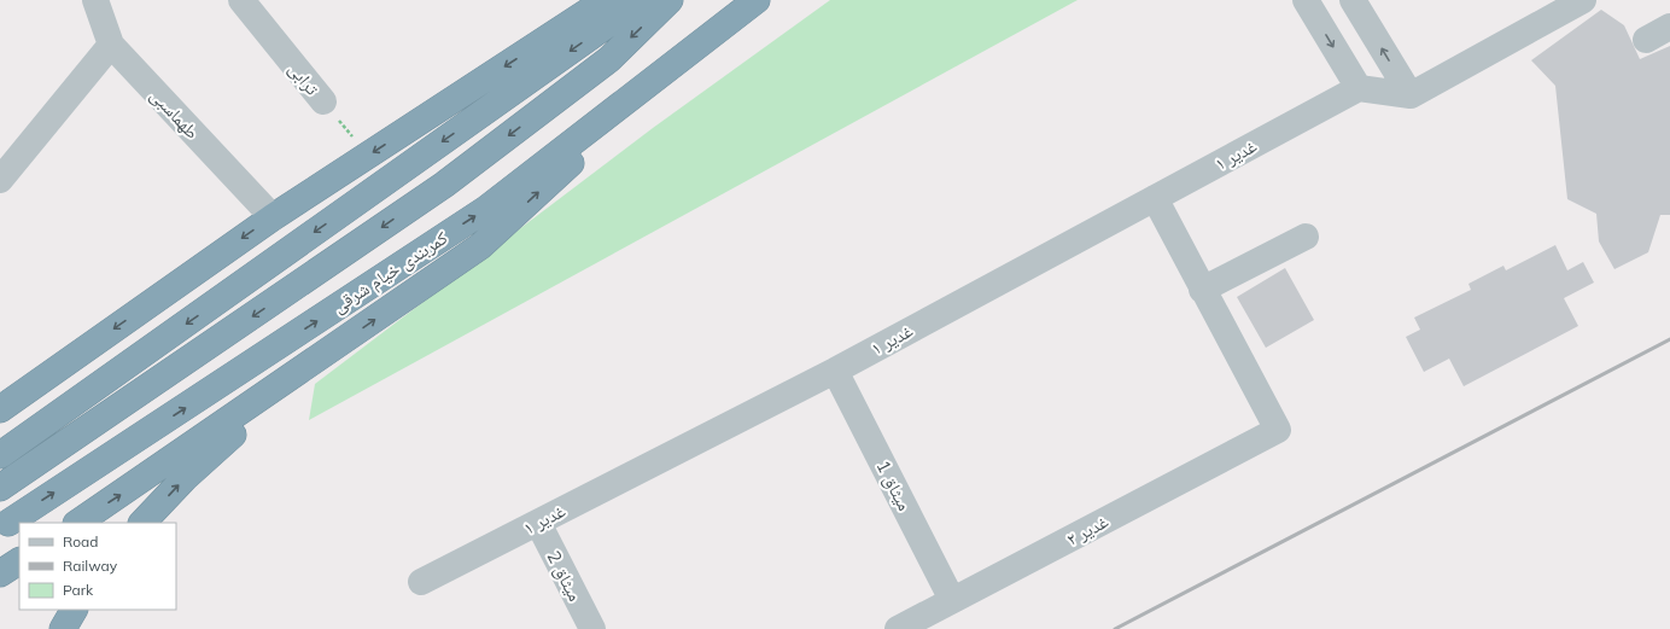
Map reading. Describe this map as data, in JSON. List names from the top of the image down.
{
  "streets": {
    "highway": ["کمربندی خیام شرقی"],
    "street": [
      "ترابی",
      "طهماسبی",
      "غدیر ۱",
      "میثاق 1",
      "غدیر ۲",
      "میثاق 2"
    ]
  },
  "crossings": [
    ["غدیر ۱", "میثاق 1"],
    ["غدیر ۱", "میثاق 2"],
    ["میثاق 1", "غدیر ۲"]
  ],
  "legend": ["Road", "Railway", "Park"]
}
